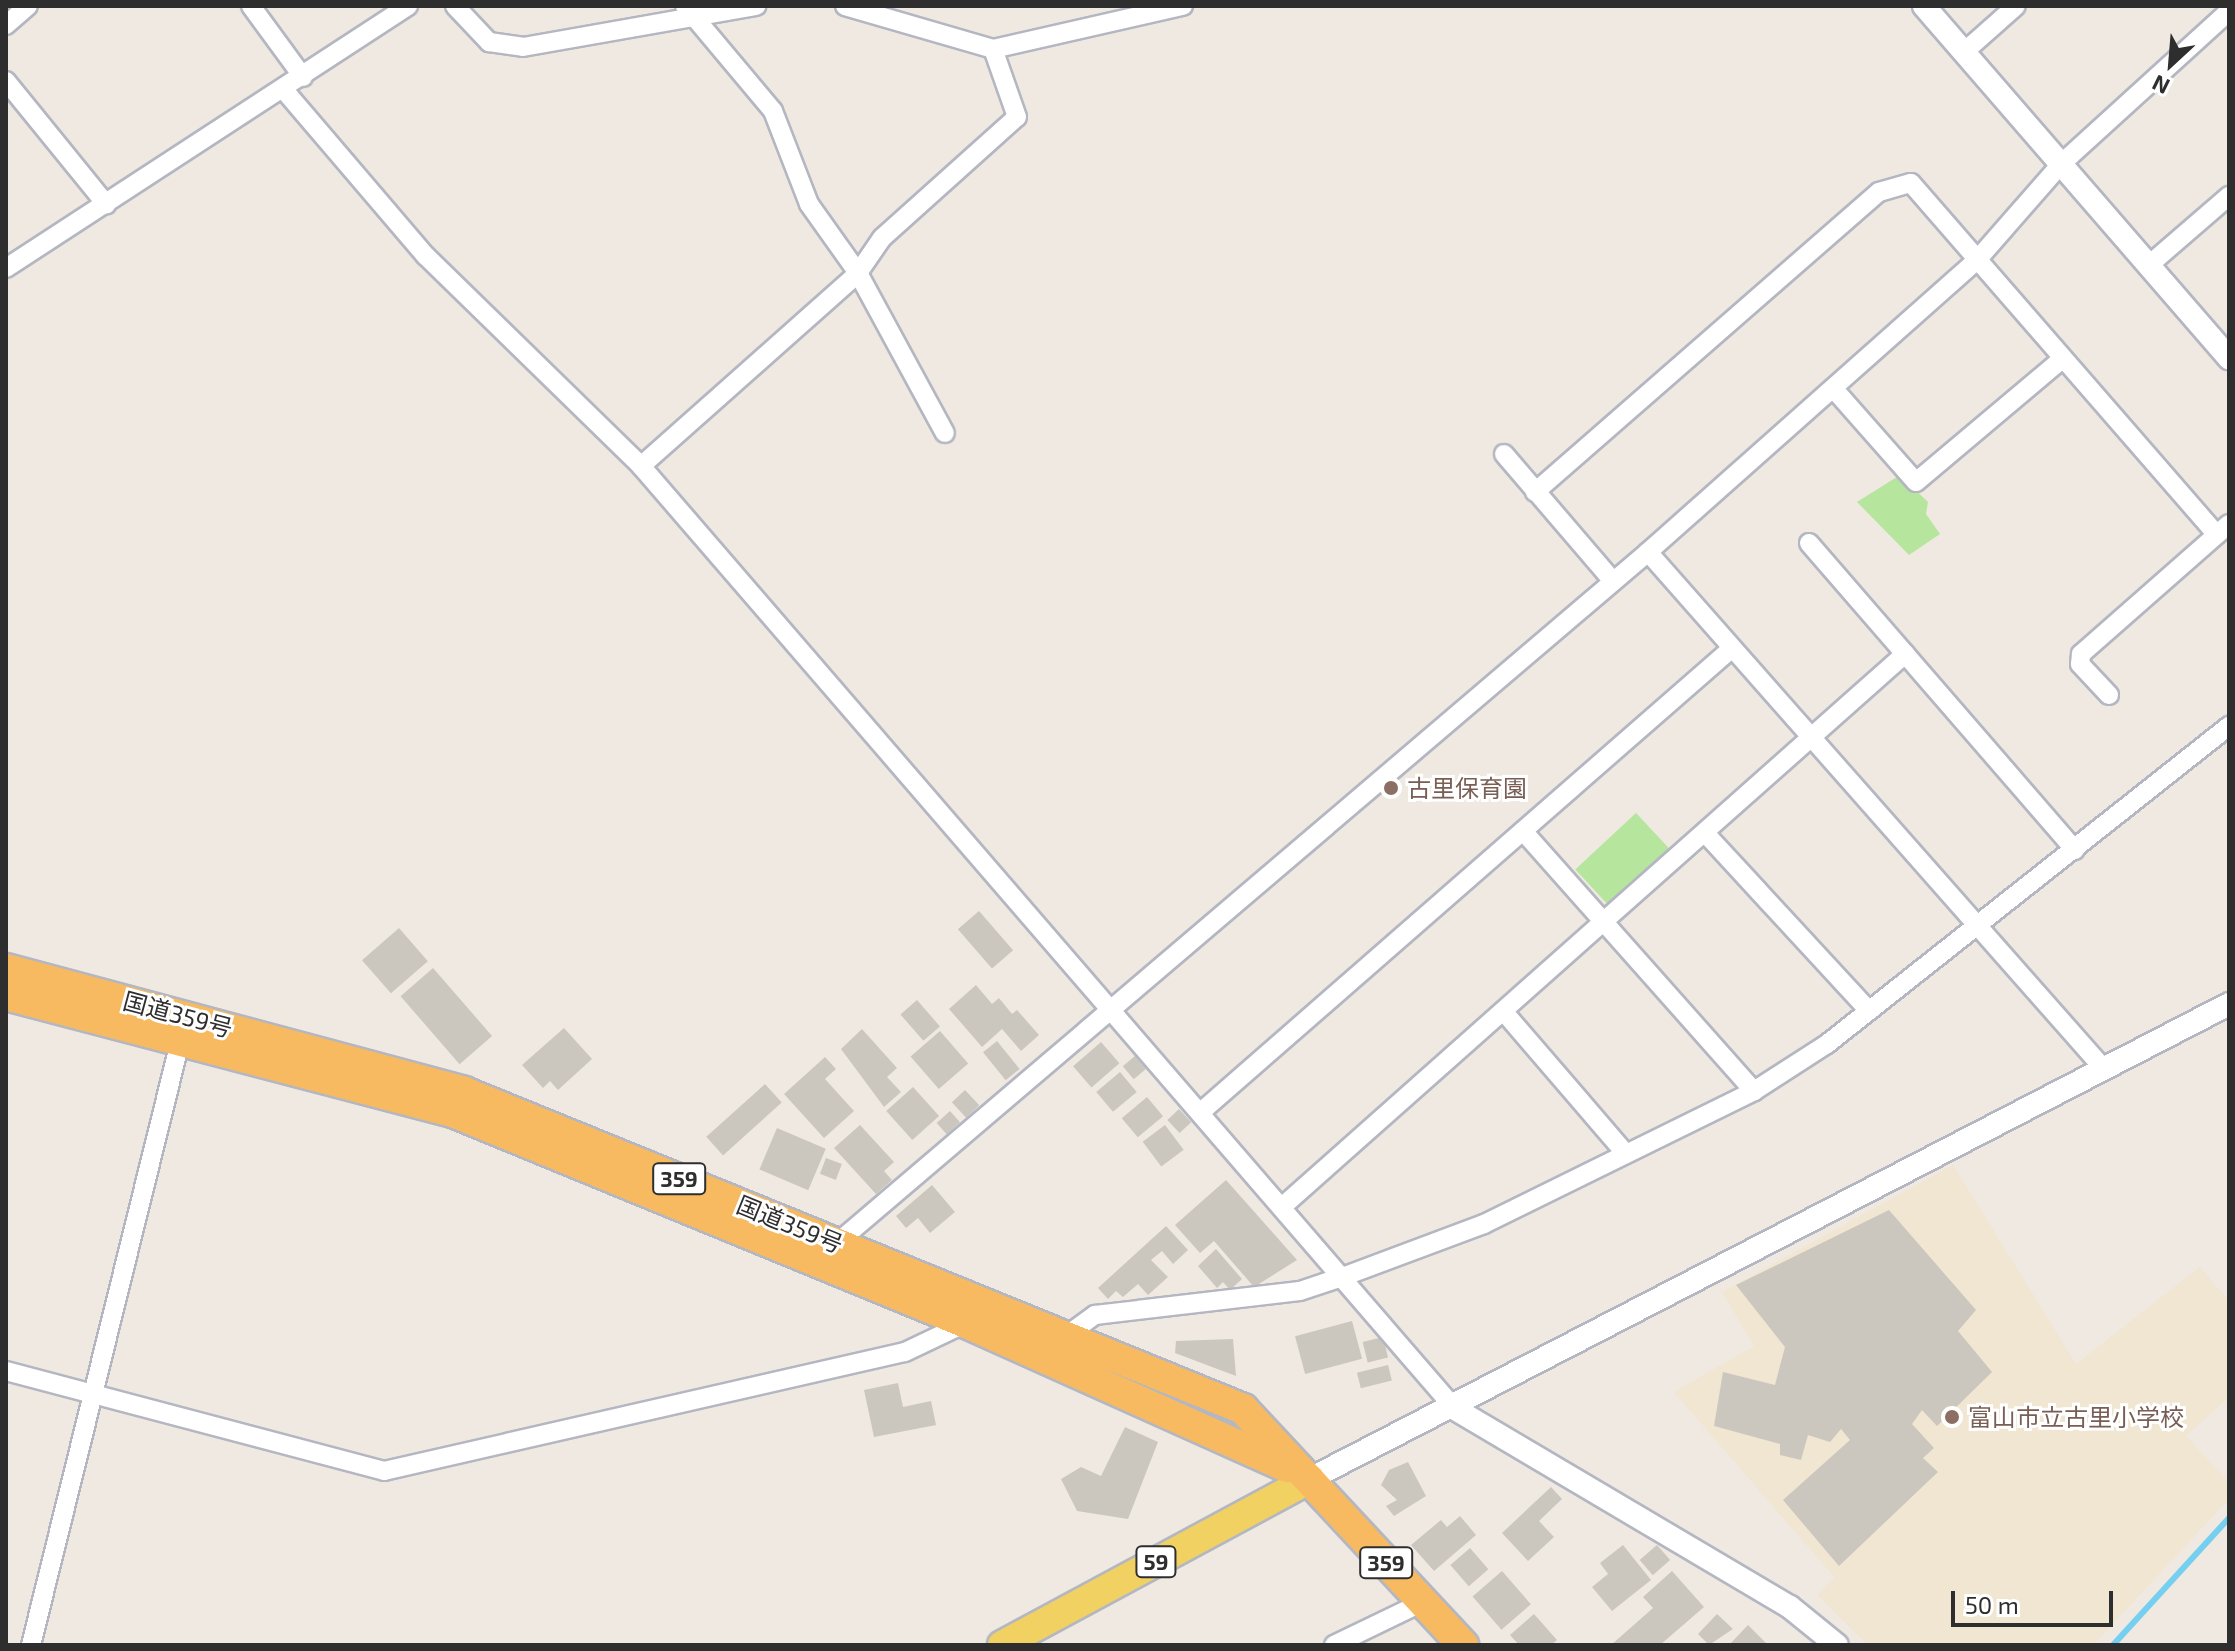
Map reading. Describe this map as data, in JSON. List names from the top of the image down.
{
  "streets": {
    "highway": ["国道359号", "359"],
    "main road": ["59"]
  },
  "crossings": [
    ["国道359号", "59"]
  ],
  "places": ["古里保育園", "富山市立古里小学校"],
  "scale_bar": "50 m",
  "north": "bottom left"
}
